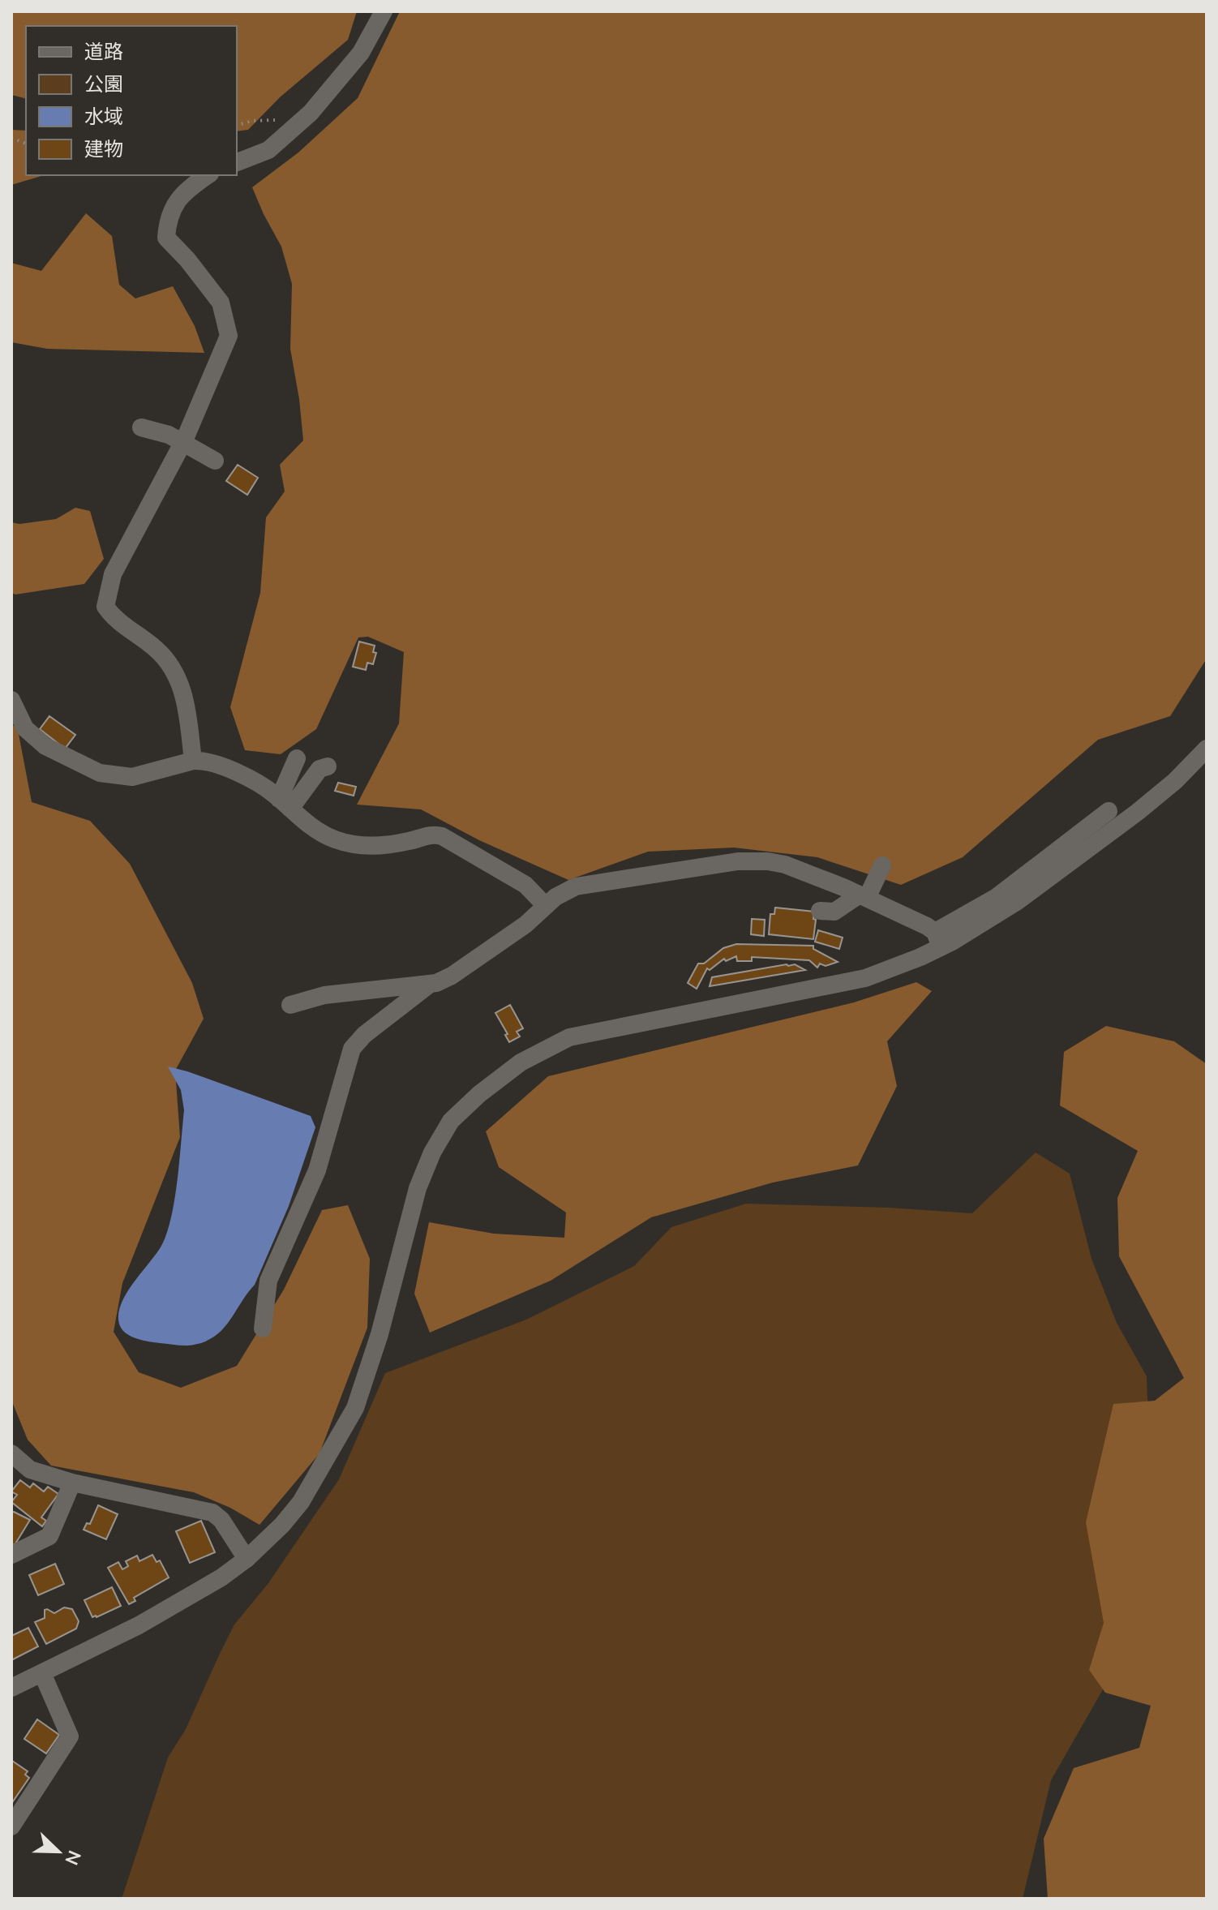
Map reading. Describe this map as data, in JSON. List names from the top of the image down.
{
  "legend": [
    "道路",
    "公園",
    "水域",
    "建物"
  ],
  "north": "bottom right"
}
